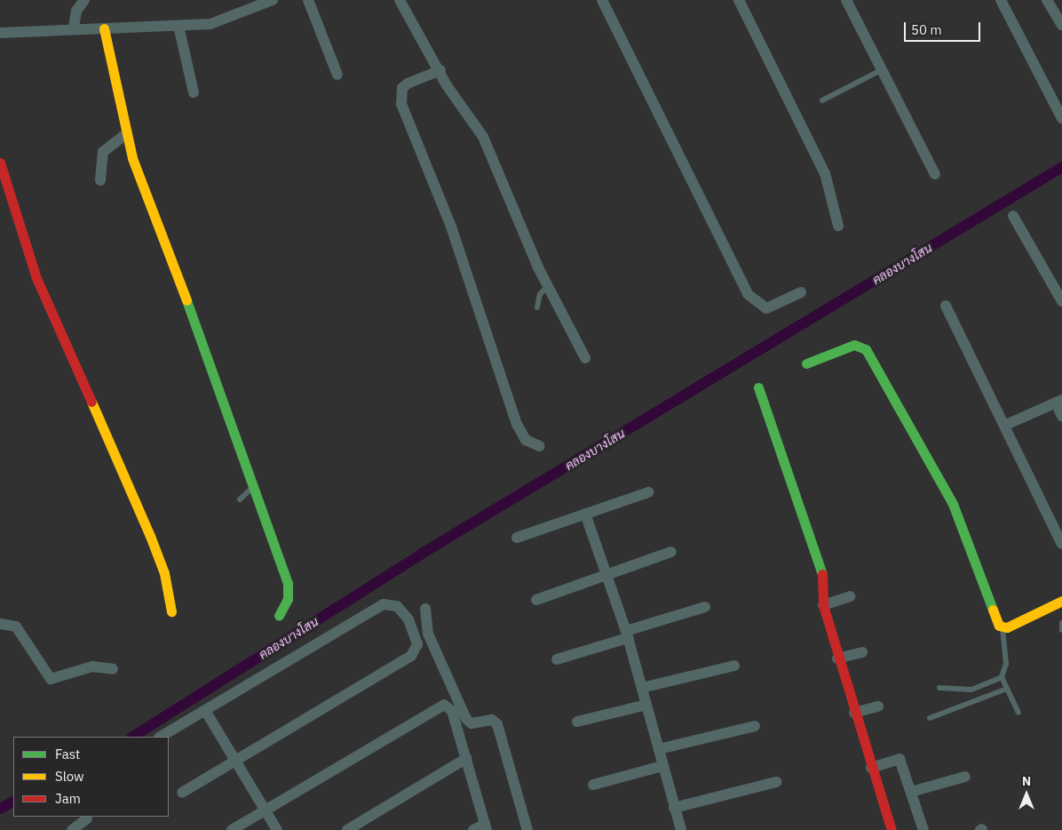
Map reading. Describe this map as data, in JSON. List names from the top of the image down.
{
  "water": ["คลองบางโสน"],
  "legend": ["Fast", "Slow", "Jam"],
  "scale_bar": "50 m",
  "north": "top"
}
